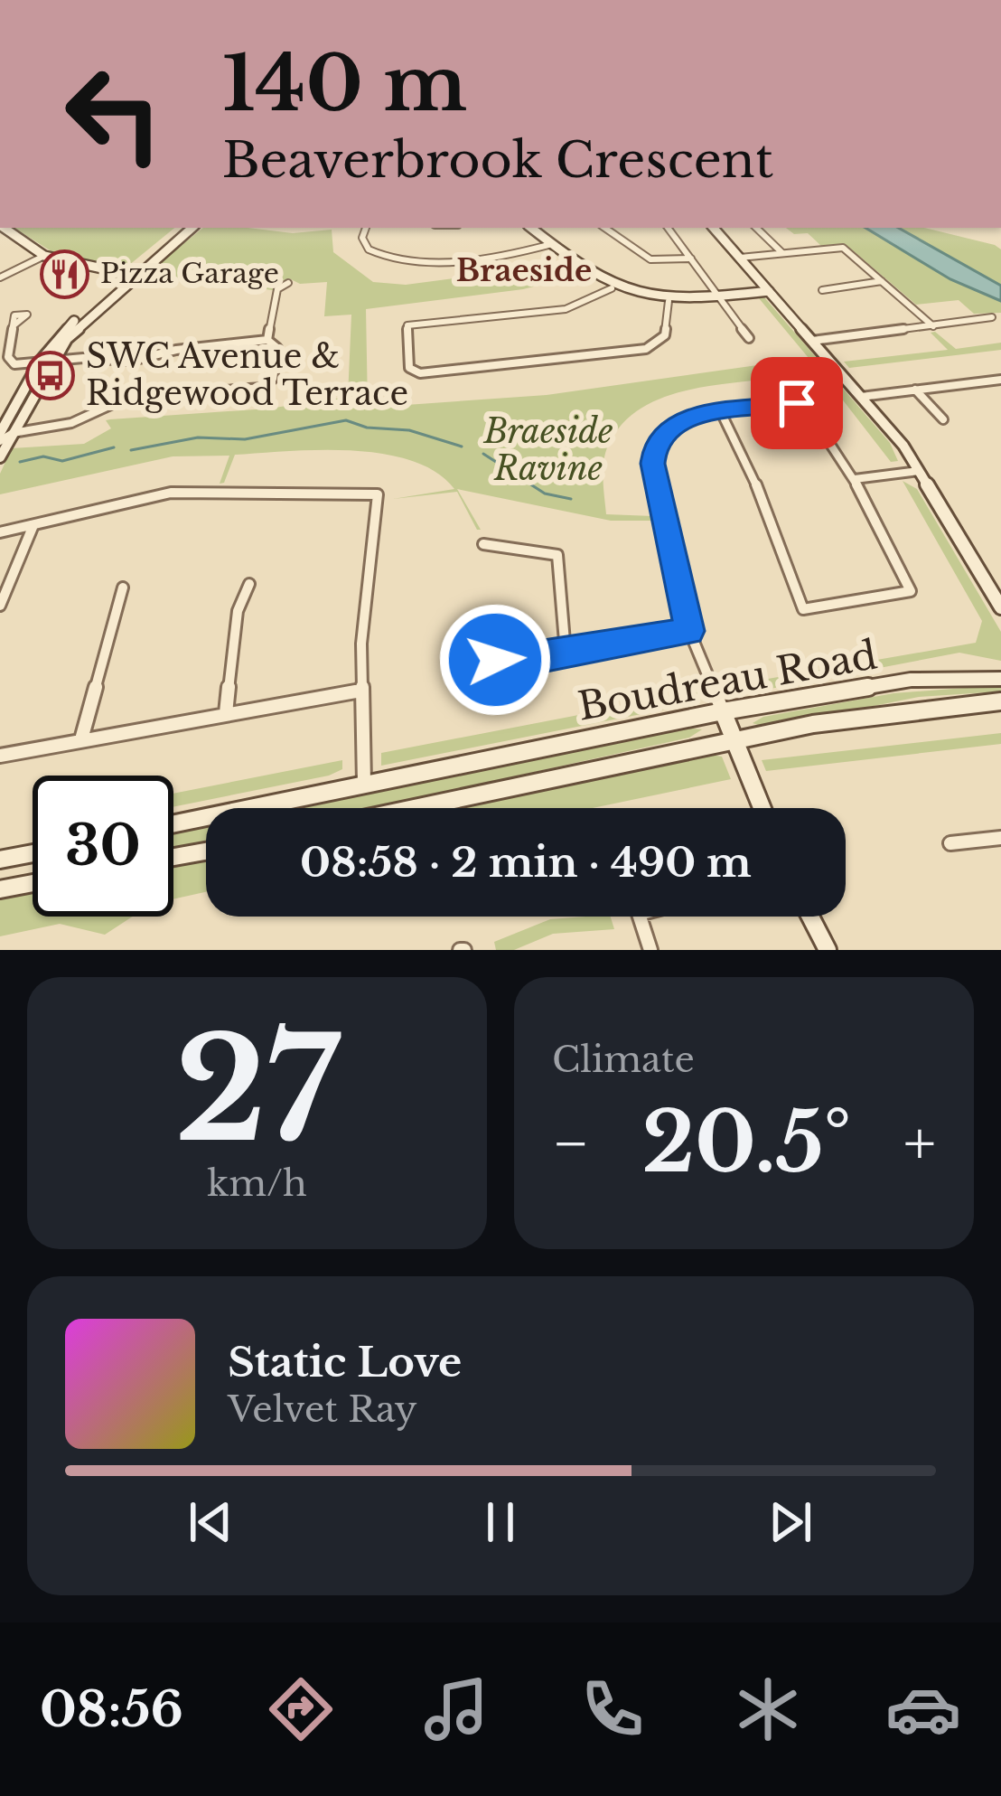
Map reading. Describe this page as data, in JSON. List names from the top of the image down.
{
  "streets": {
    "main road": ["Boudreau Road"]
  },
  "districts": ["Braeside"],
  "parks": ["Braeside Ravine"],
  "places": {
    "restaurant": ["Pizza Garage"],
    "bus stop": ["SWC Avenue & Ridgewood Terrace"]
  },
  "page": {
    "turn": ["140 m", "Beaverbrook Crescent"],
    "limit": "30",
    "trip": "08:58 · 2 min · 490 m",
    "tile": [
      ["27", "km/h"],
      "Climate"
    ],
    "heat": ["−", "20.5°", "+"],
    "song": ["Static Love", "Velvet Ray"],
    "tabs": "08:56"
  }
}
